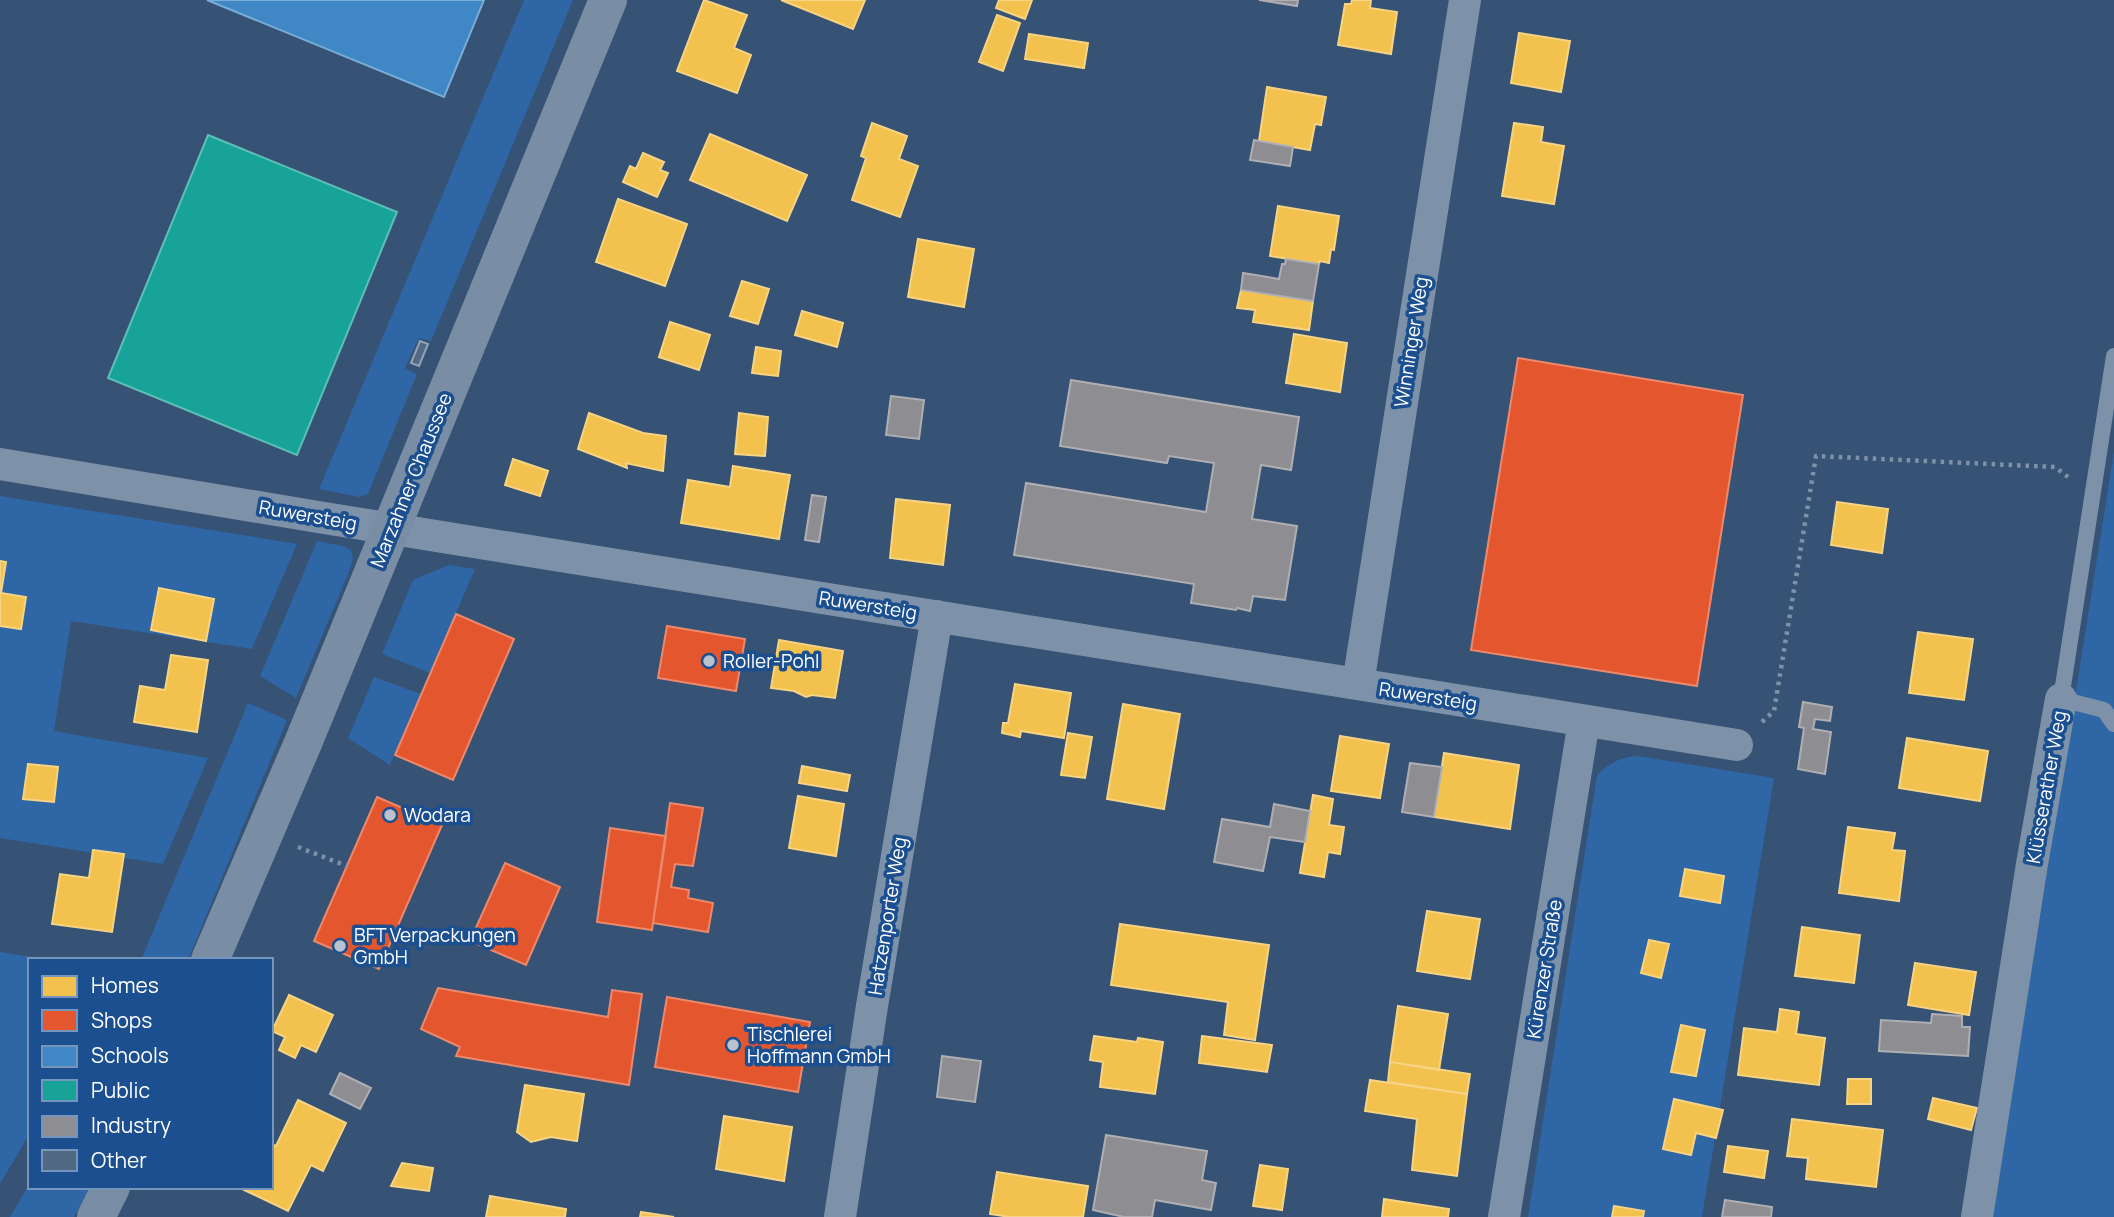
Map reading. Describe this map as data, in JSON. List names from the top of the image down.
{
  "streets": {
    "street": [
      "Winninger Weg",
      "Marzahner Chaussee",
      "Ruwersteig",
      "Klüsserather Weg",
      "Hatzenporter Weg",
      "Kürenzer Straße"
    ]
  },
  "crossings": [
    ["Winninger Weg", "Ruwersteig"],
    ["Marzahner Chaussee", "Ruwersteig"],
    ["Ruwersteig", "Hatzenporter Weg"],
    ["Ruwersteig", "Kürenzer Straße"]
  ],
  "places": [
    "Roller-Pohl",
    "Wodara",
    "BFT Verpackungen GmbH",
    "Tischlerei Hoffmann GmbH"
  ],
  "legend": [
    "Homes",
    "Shops",
    "Schools",
    "Public",
    "Industry",
    "Other"
  ]
}
